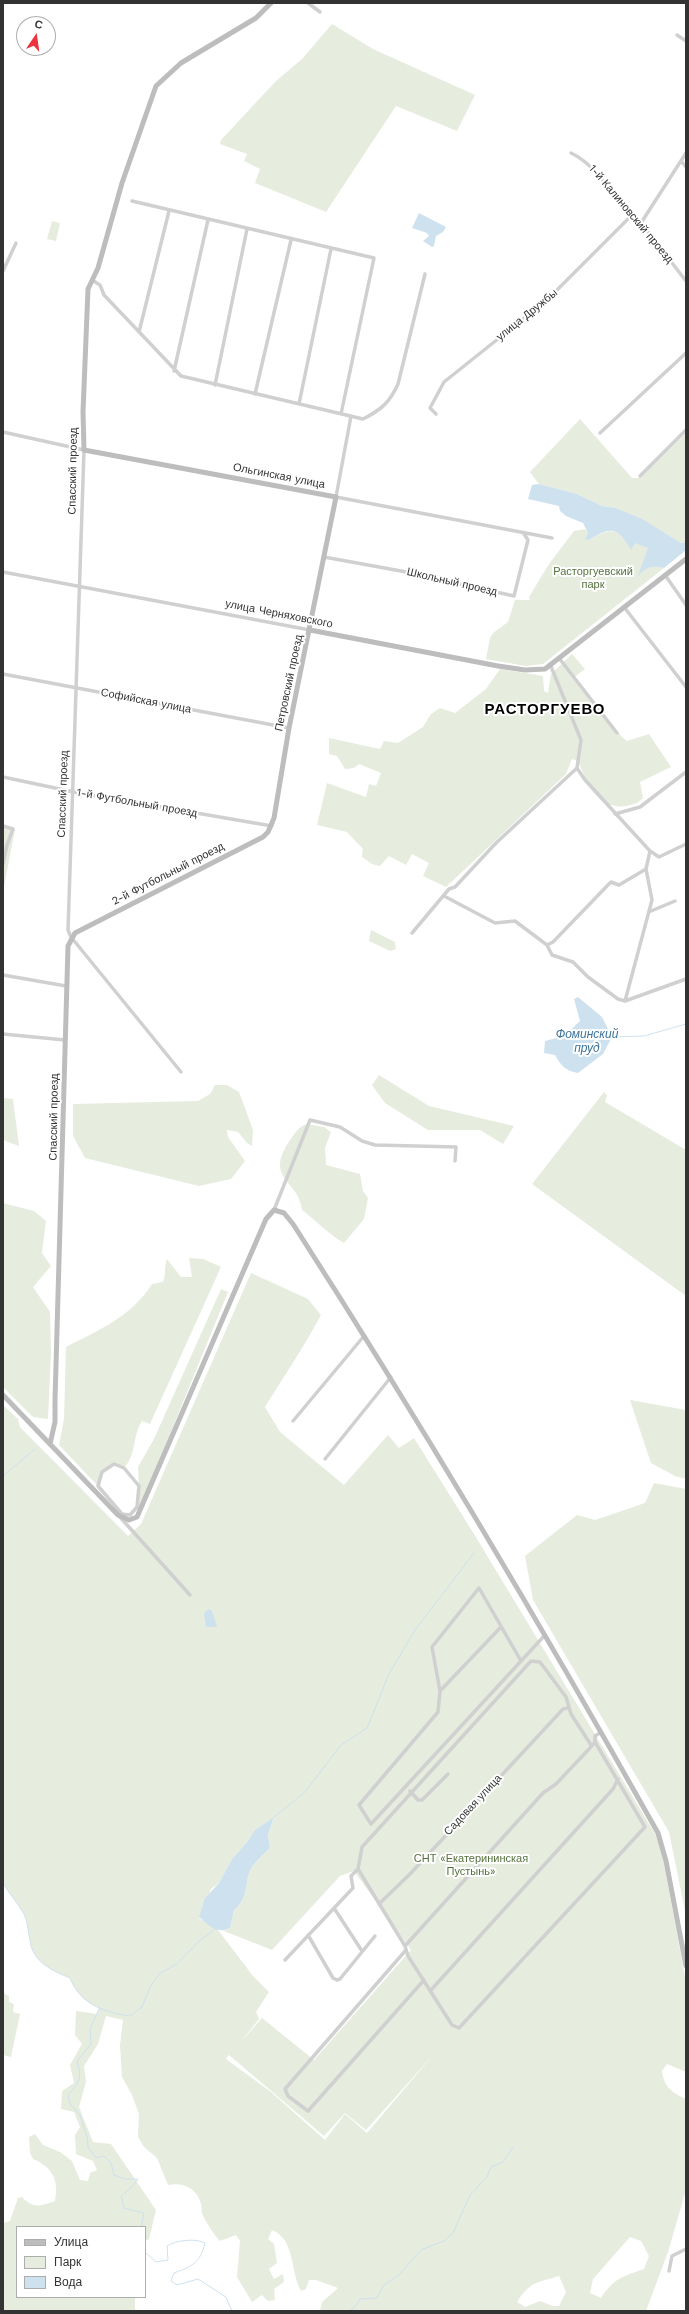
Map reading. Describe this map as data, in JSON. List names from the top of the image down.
{
  "streets": {
    "street": [
      "1-й Калиновский проезд",
      "улица Дружбы",
      "Спасский проезд",
      "Ольгинская улица",
      "Школьный проезд",
      "улица Черняховского",
      "Петровский проезд",
      "Софийская улица",
      "1-й Футбольный проезд",
      "2-й Футбольный проезд",
      "Садовая улица"
    ]
  },
  "crossings": [
    ["1-й Калиновский проезд", "улица Дружбы"],
    ["Спасский проезд", "Ольгинская улица"],
    ["Спасский проезд", "улица Черняховского"],
    ["Спасский проезд", "Софийская улица"],
    ["Спасский проезд", "1-й Футбольный проезд"],
    ["Спасский проезд", "2-й Футбольный проезд"],
    ["Ольгинская улица", "Школьный проезд"],
    ["Ольгинская улица", "Петровский проезд"],
    ["Школьный проезд", "Петровский проезд"],
    ["улица Черняховского", "Петровский проезд"],
    ["Петровский проезд", "Софийская улица"],
    ["Петровский проезд", "1-й Футбольный проезд"],
    ["Петровский проезд", "2-й Футбольный проезд"],
    ["1-й Футбольный проезд", "2-й Футбольный проезд"]
  ],
  "districts": ["РАСТОРГУЕВО"],
  "water": ["Фоминский пруд"],
  "parks": ["Расторгуевский парк", "СНТ «Екатерининская Пустынь»"],
  "legend": ["Улица", "Парк", "Вода"],
  "north": "top"
}
